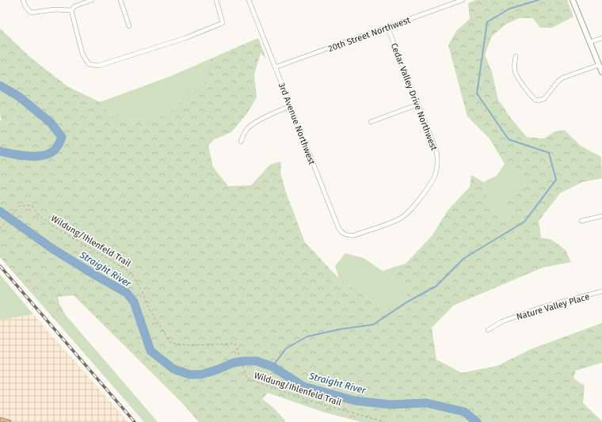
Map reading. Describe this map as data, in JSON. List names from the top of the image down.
{
  "streets": {
    "street": [
      "20th Street Northwest",
      "Cedar Valley Drive Northwest",
      "3rd Avenue Northwest",
      "Nature Valley Place"
    ],
    "path": ["Wildung/Ihlenfeld Trail"]
  },
  "crossings": [
    ["20th Street Northwest", "Cedar Valley Drive Northwest"],
    ["20th Street Northwest", "3rd Avenue Northwest"],
    ["Cedar Valley Drive Northwest", "3rd Avenue Northwest"]
  ],
  "water": ["Straight River"]
}
